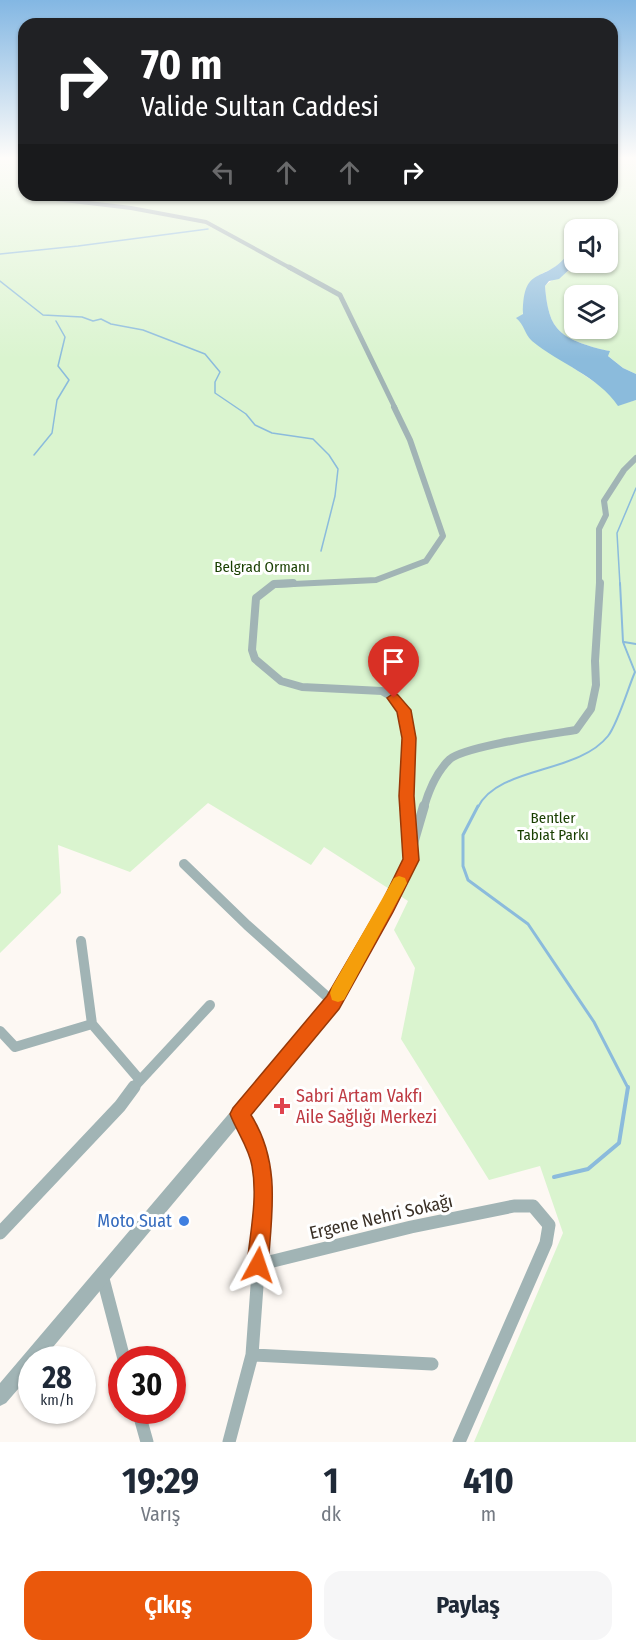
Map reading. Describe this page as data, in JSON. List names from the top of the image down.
{
  "streets": {
    "street": ["Ergene Nehri Sokağı"]
  },
  "parks": ["Belgrad Ormanı", "Bentler Tabiat Parkı"],
  "places": {
    "health": ["Sabri Artam Vakfı Aile Sağlığı Merkezi"],
    "other": ["Moto Suat"]
  },
  "page": {
    "turn": ["70 m", "Valide Sultan Caddesi"],
    "speed": "28 km/h",
    "limit": "30",
    "eta": [
      "19:29",
      "Varış",
      "1",
      "dk",
      "410",
      "m"
    ],
    "buttons": ["Çıkış", "Paylaş"]
  }
}
